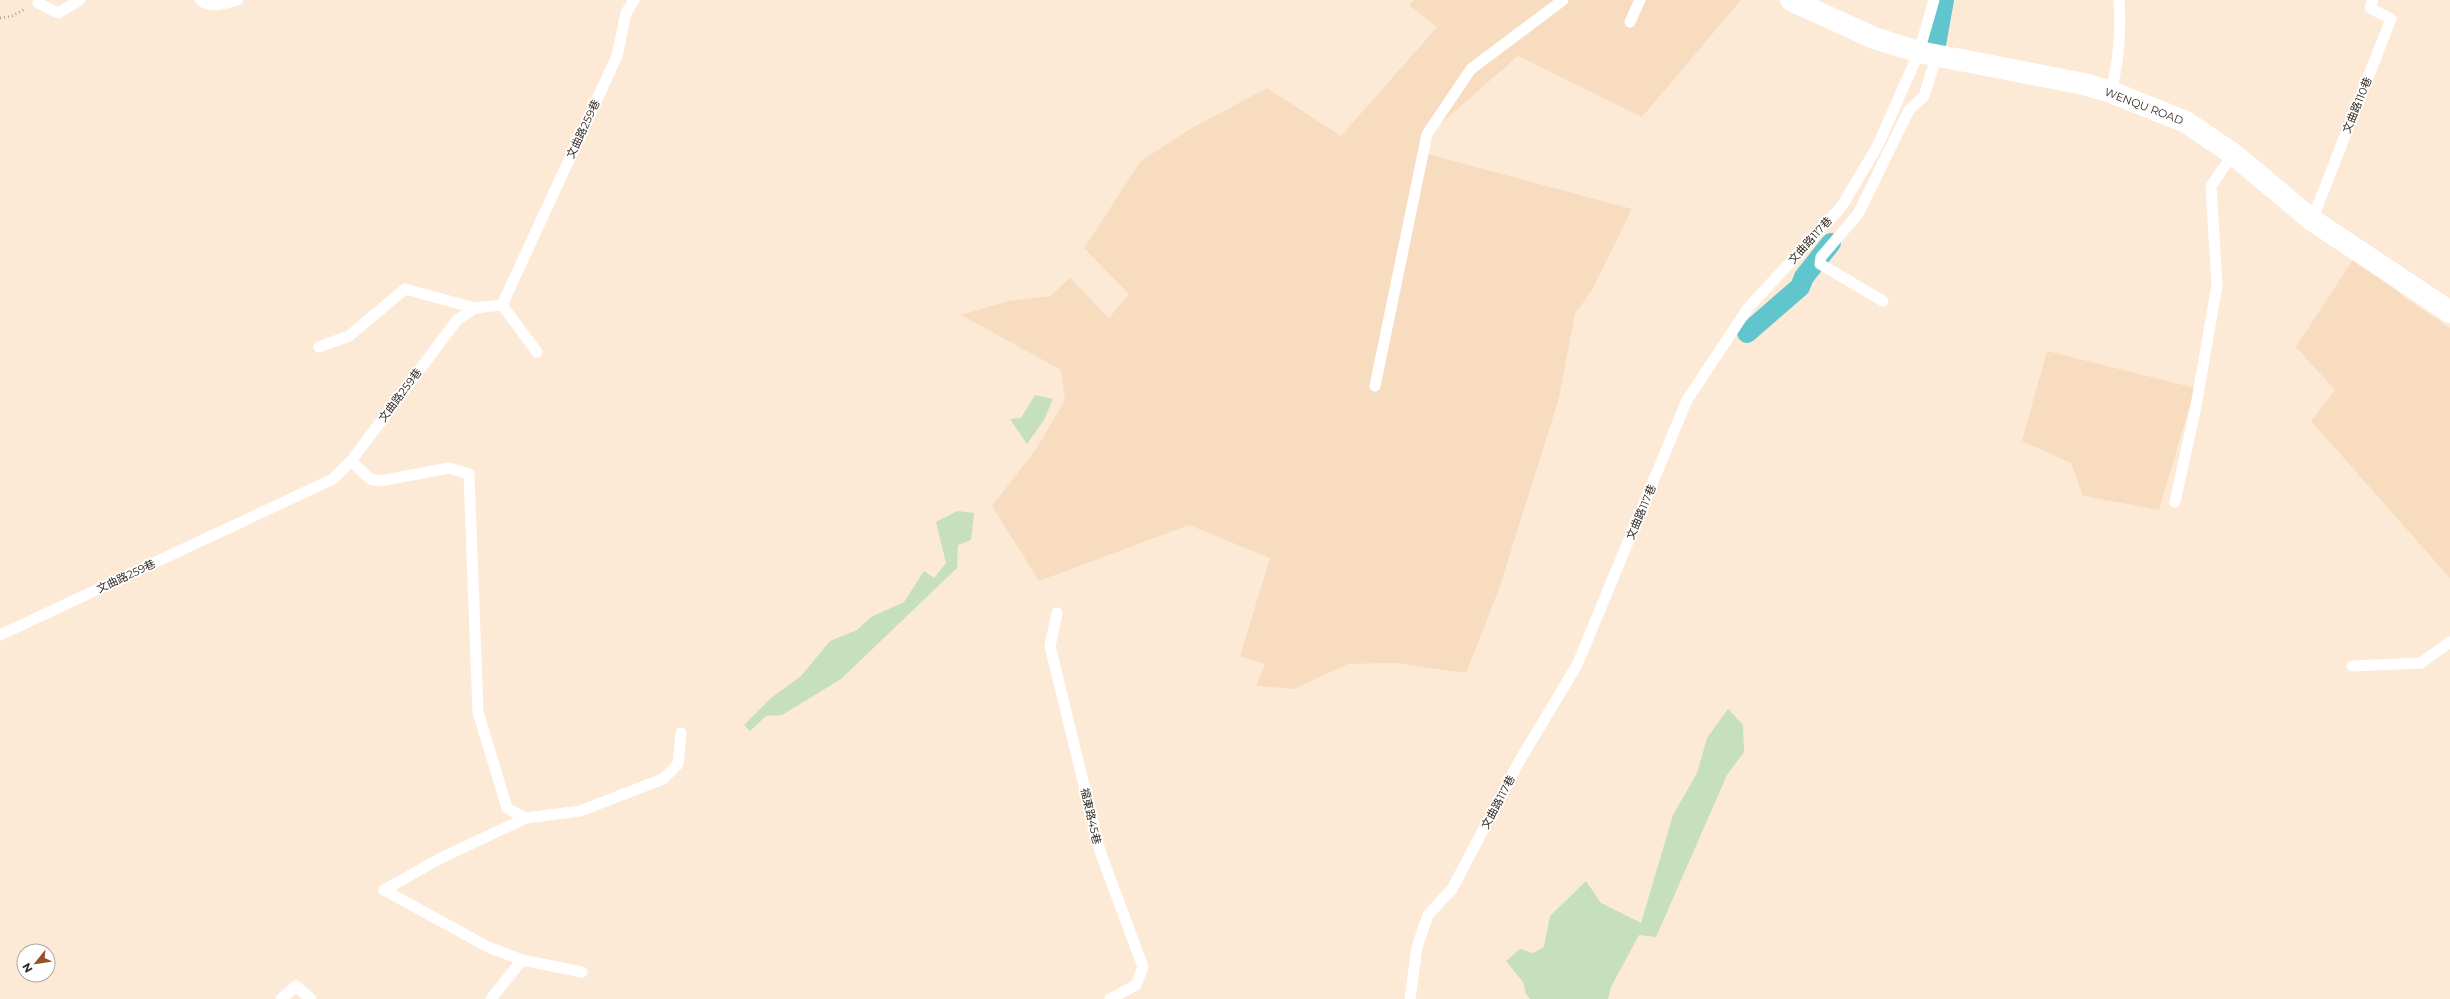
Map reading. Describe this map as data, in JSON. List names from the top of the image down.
{
  "streets": {
    "street": ["WENQU ROAD"],
    "lane": [
      "文曲路110巷",
      "文曲路259巷",
      "文曲路117巷",
      "福東路45巷"
    ]
  },
  "crossings": [
    ["文曲路110巷", "WENQU ROAD"],
    ["WENQU ROAD", "文曲路117巷"]
  ],
  "north": "bottom left"
}
